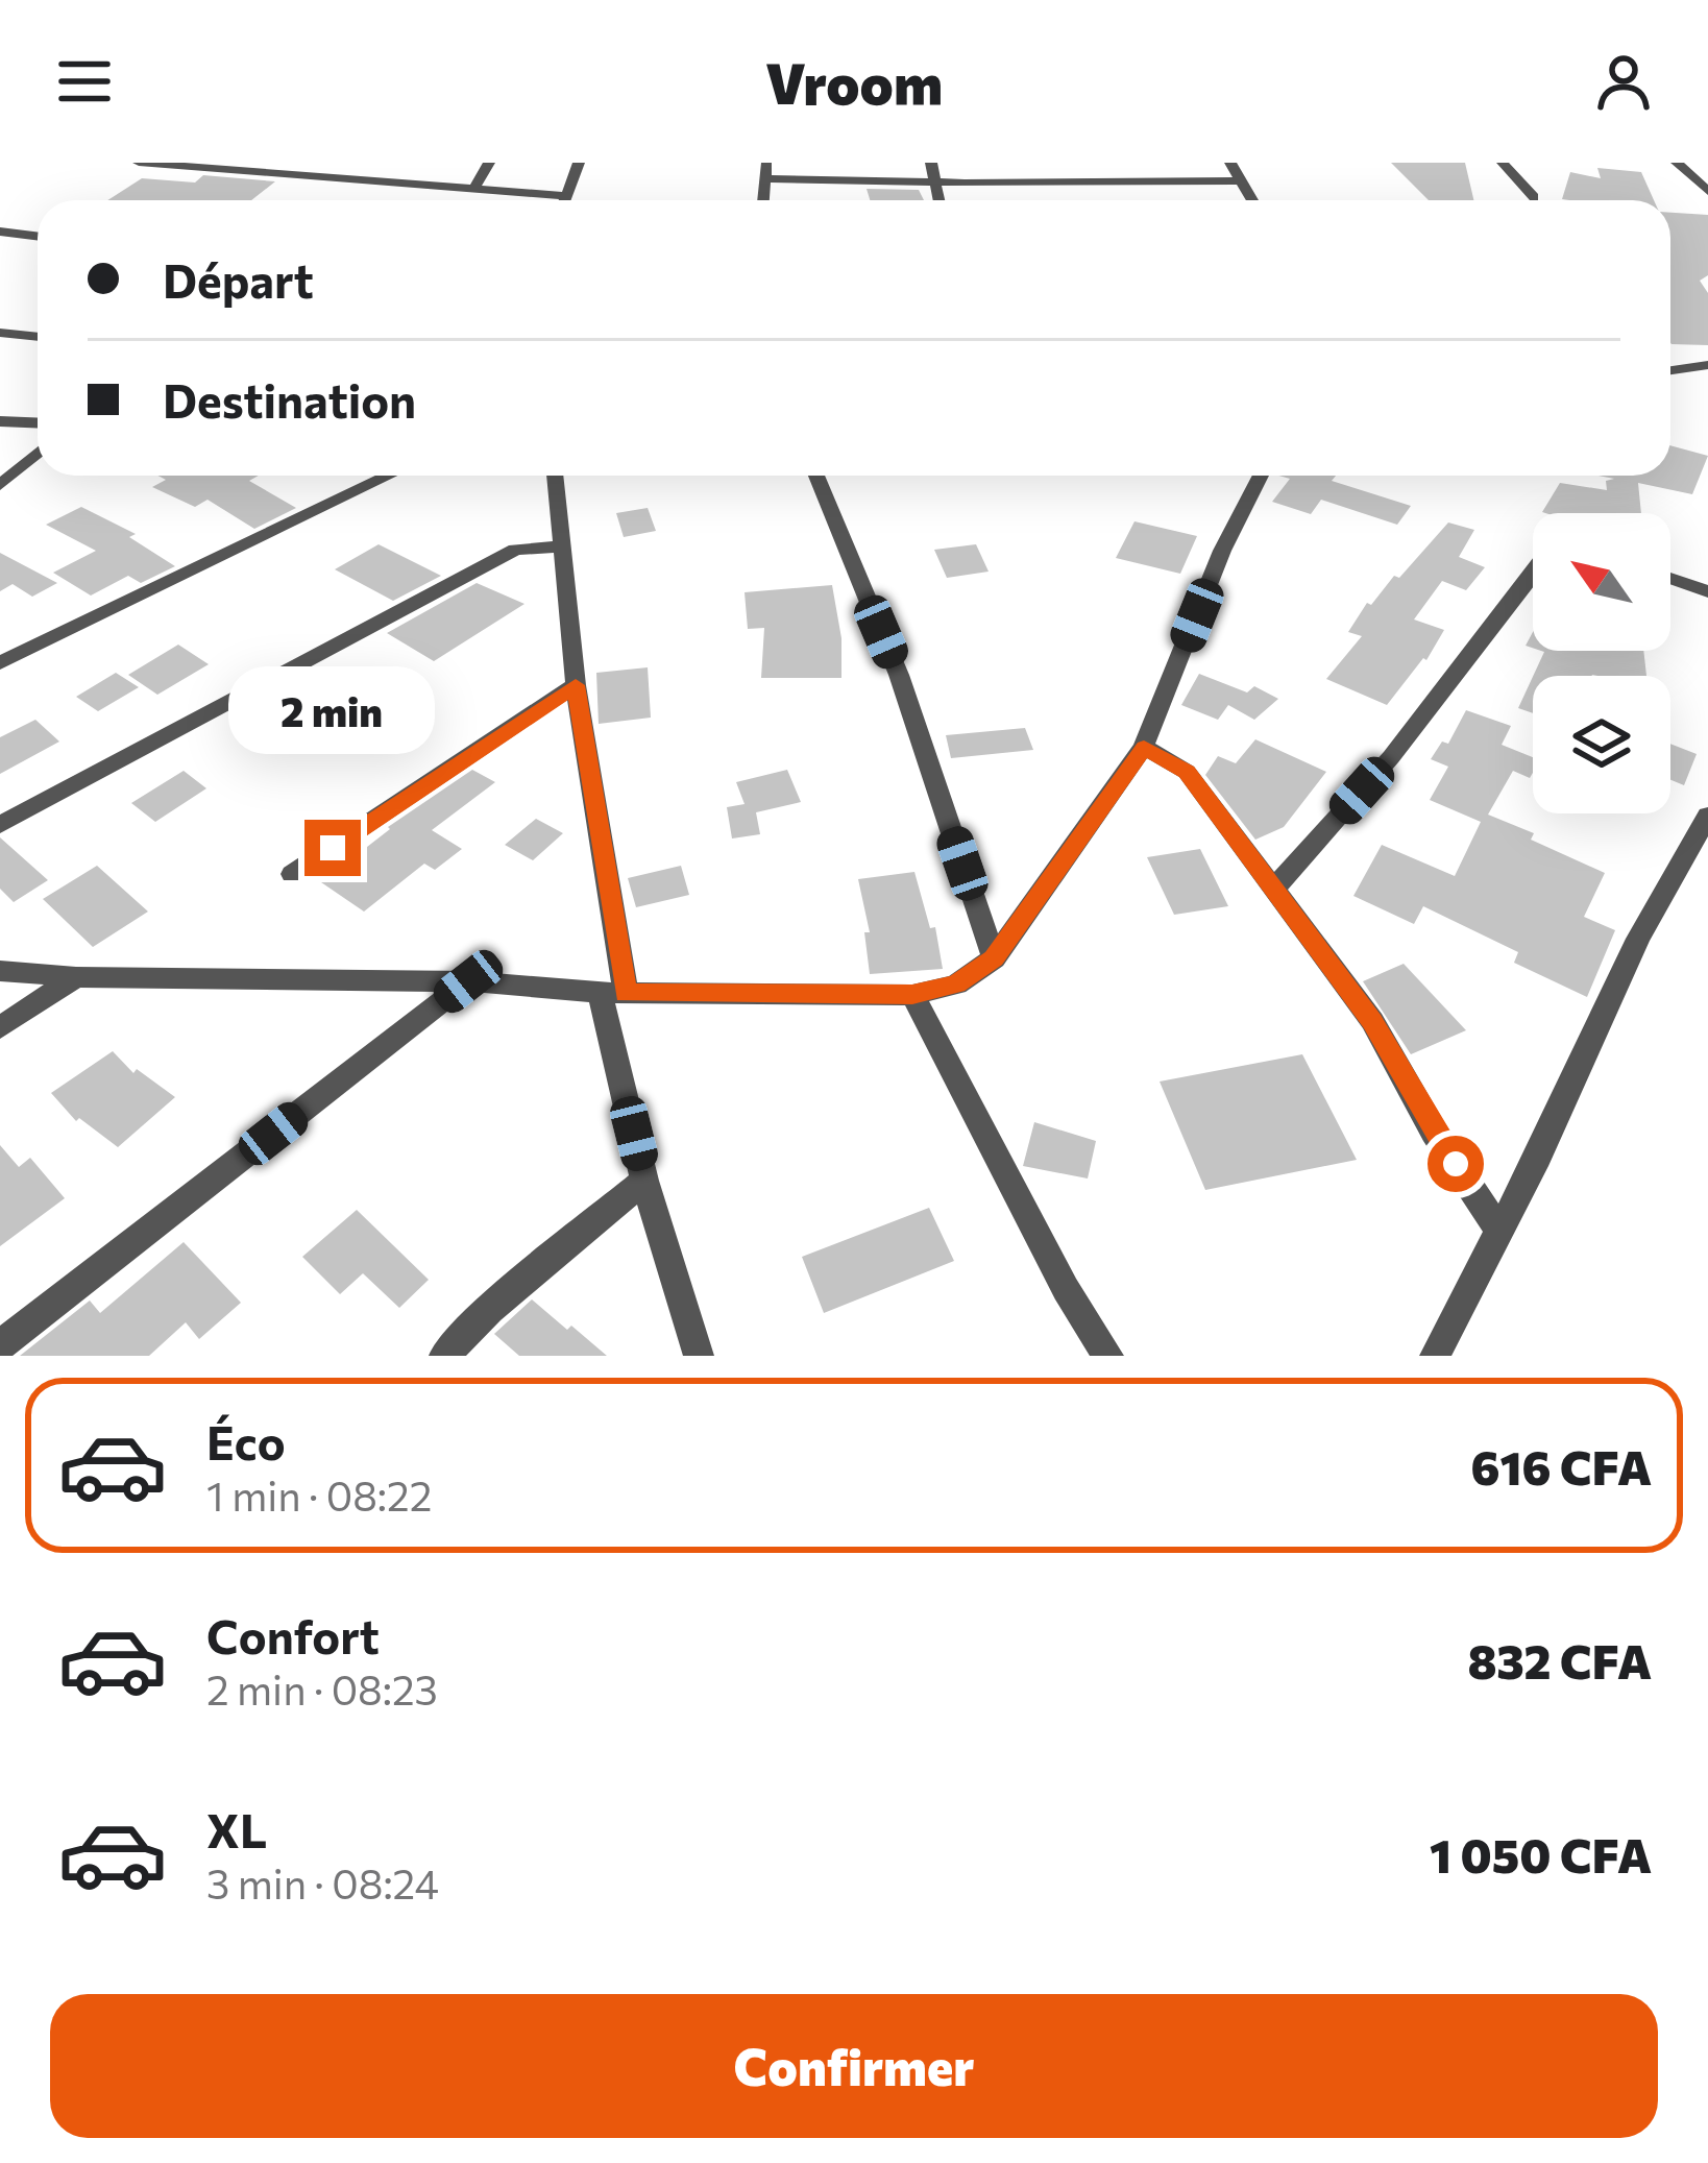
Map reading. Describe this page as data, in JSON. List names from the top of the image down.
{
  "north": "top left",
  "page": {
    "header": "Vroom",
    "banner": ["Départ", "Destination"],
    "bubble": "2 min",
    "list": [
      {
        "name": "Éco",
        "note": "1 min · 08:22",
        "value": "616 CFA"
      },
      {
        "name": "Confort",
        "note": "2 min · 08:23",
        "value": "832 CFA"
      },
      {
        "name": "XL",
        "note": "3 min · 08:24",
        "value": "1 050 CFA"
      }
    ],
    "buttons": "Confirmer"
  }
}
